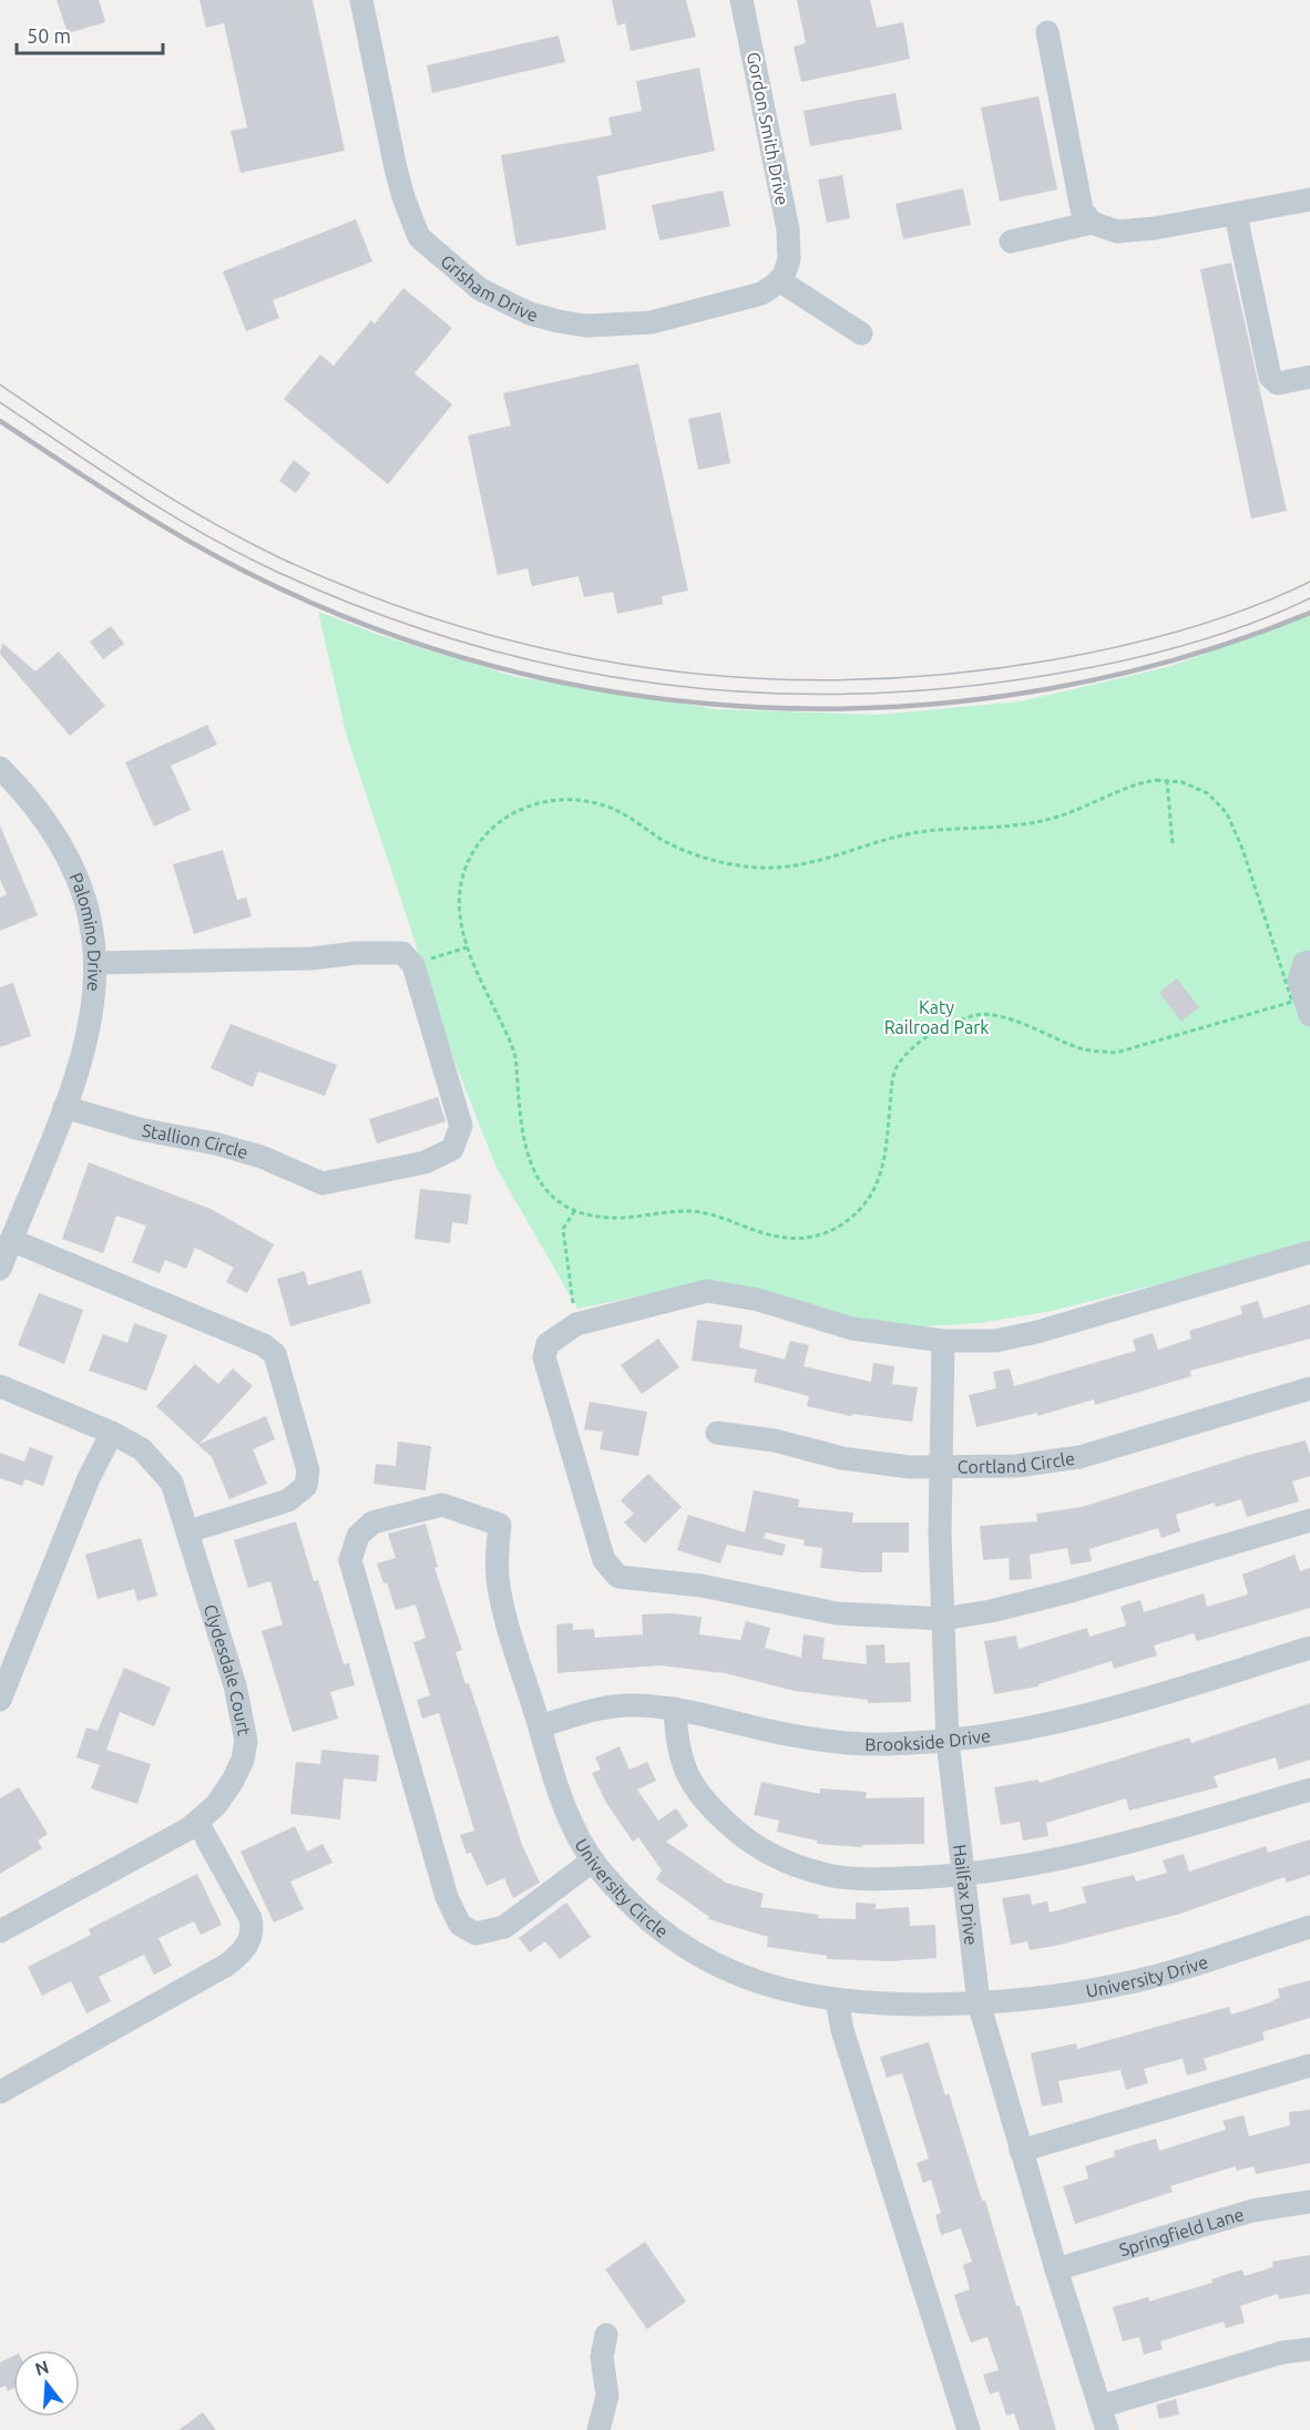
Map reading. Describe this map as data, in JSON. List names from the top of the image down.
{
  "streets": {
    "street": [
      "Gordon Smith Drive",
      "Grisham Drive",
      "Palomino Drive",
      "Stallion Circle",
      "Cortland Circle",
      "Clydesdale Court",
      "Brookside Drive",
      "University Circle",
      "Hailfax Drive",
      "University Drive",
      "Springfield Lane"
    ]
  },
  "crossings": [
    ["Gordon Smith Drive", "Grisham Drive"],
    ["Palomino Drive", "Stallion Circle"],
    ["Cortland Circle", "Hailfax Drive"],
    ["Brookside Drive", "University Circle"],
    ["Brookside Drive", "Hailfax Drive"],
    ["University Circle", "Hailfax Drive"],
    ["University Circle", "University Drive"],
    ["Hailfax Drive", "University Drive"],
    ["Hailfax Drive", "Springfield Lane"]
  ],
  "parks": ["Katy Railroad Park"],
  "scale_bar": "50 m",
  "north": "top"
}
